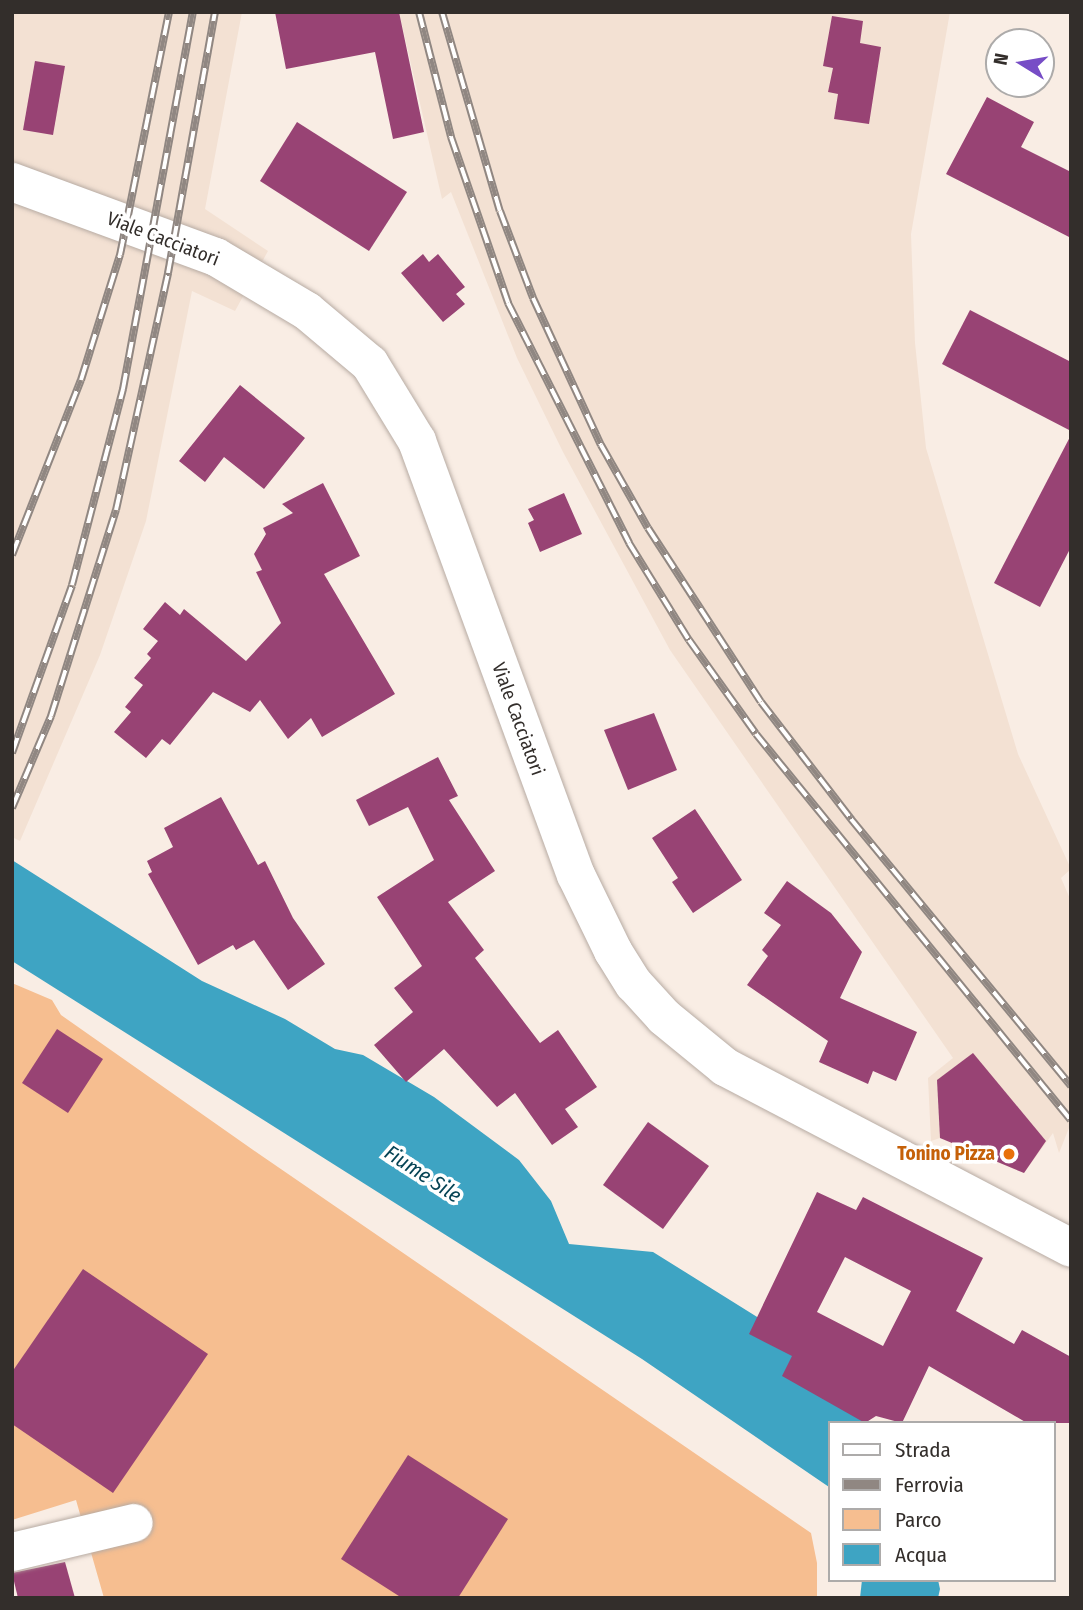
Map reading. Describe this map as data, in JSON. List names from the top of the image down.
{
  "streets": {
    "street": ["Viale Cacciatori"]
  },
  "water": ["Fiume Sile"],
  "places": ["Tonino Pizza"],
  "legend": [
    "Strada",
    "Ferrovia",
    "Parco",
    "Acqua"
  ],
  "north": "left"
}
